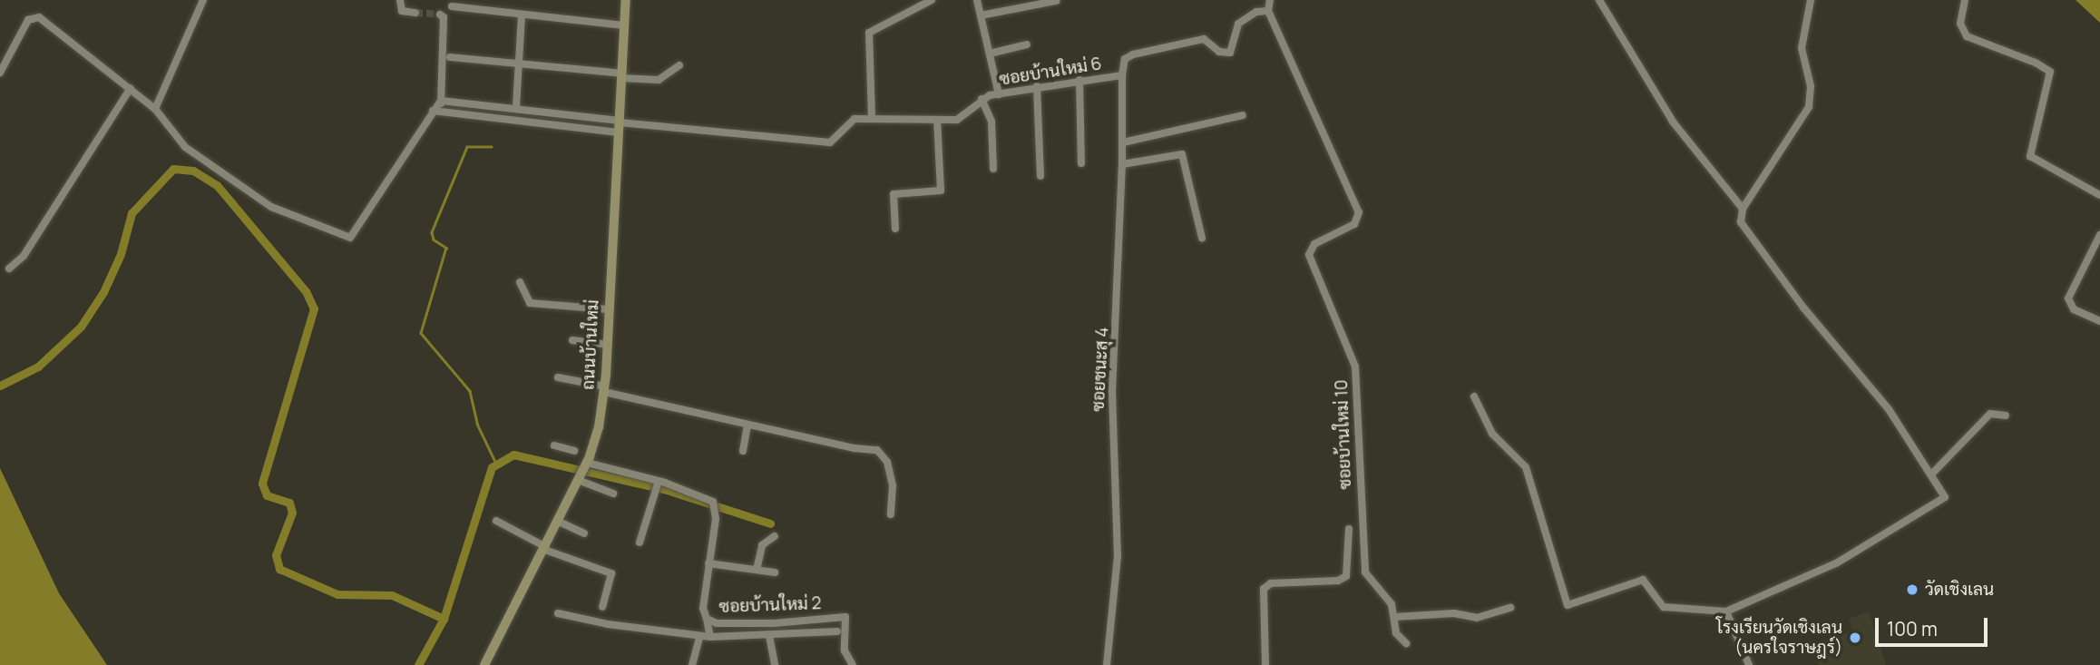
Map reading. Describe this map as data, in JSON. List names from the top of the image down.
{
  "streets": {
    "street": [
      "ซอยบ้านใหม่ 6",
      "ถนนบ้านใหม่",
      "ซอยชนะสุ 4",
      "ซอยบ้านใหม่ 10",
      "ซอยบ้านใหม่ 2"
    ]
  },
  "crossings": [
    ["ซอยบ้านใหม่ 6", "ถนนบ้านใหม่"],
    ["ซอยบ้านใหม่ 6", "ซอยชนะสุ 4"],
    ["ซอยบ้านใหม่ 6", "ซอยบ้านใหม่ 10"],
    ["ถนนบ้านใหม่", "ซอยบ้านใหม่ 2"]
  ],
  "places": ["วัดเชิงเลน", "โรงเรียนวัดเชิงเลน (นครใจราษฎร์)"],
  "scale_bar": "100 m"
}
